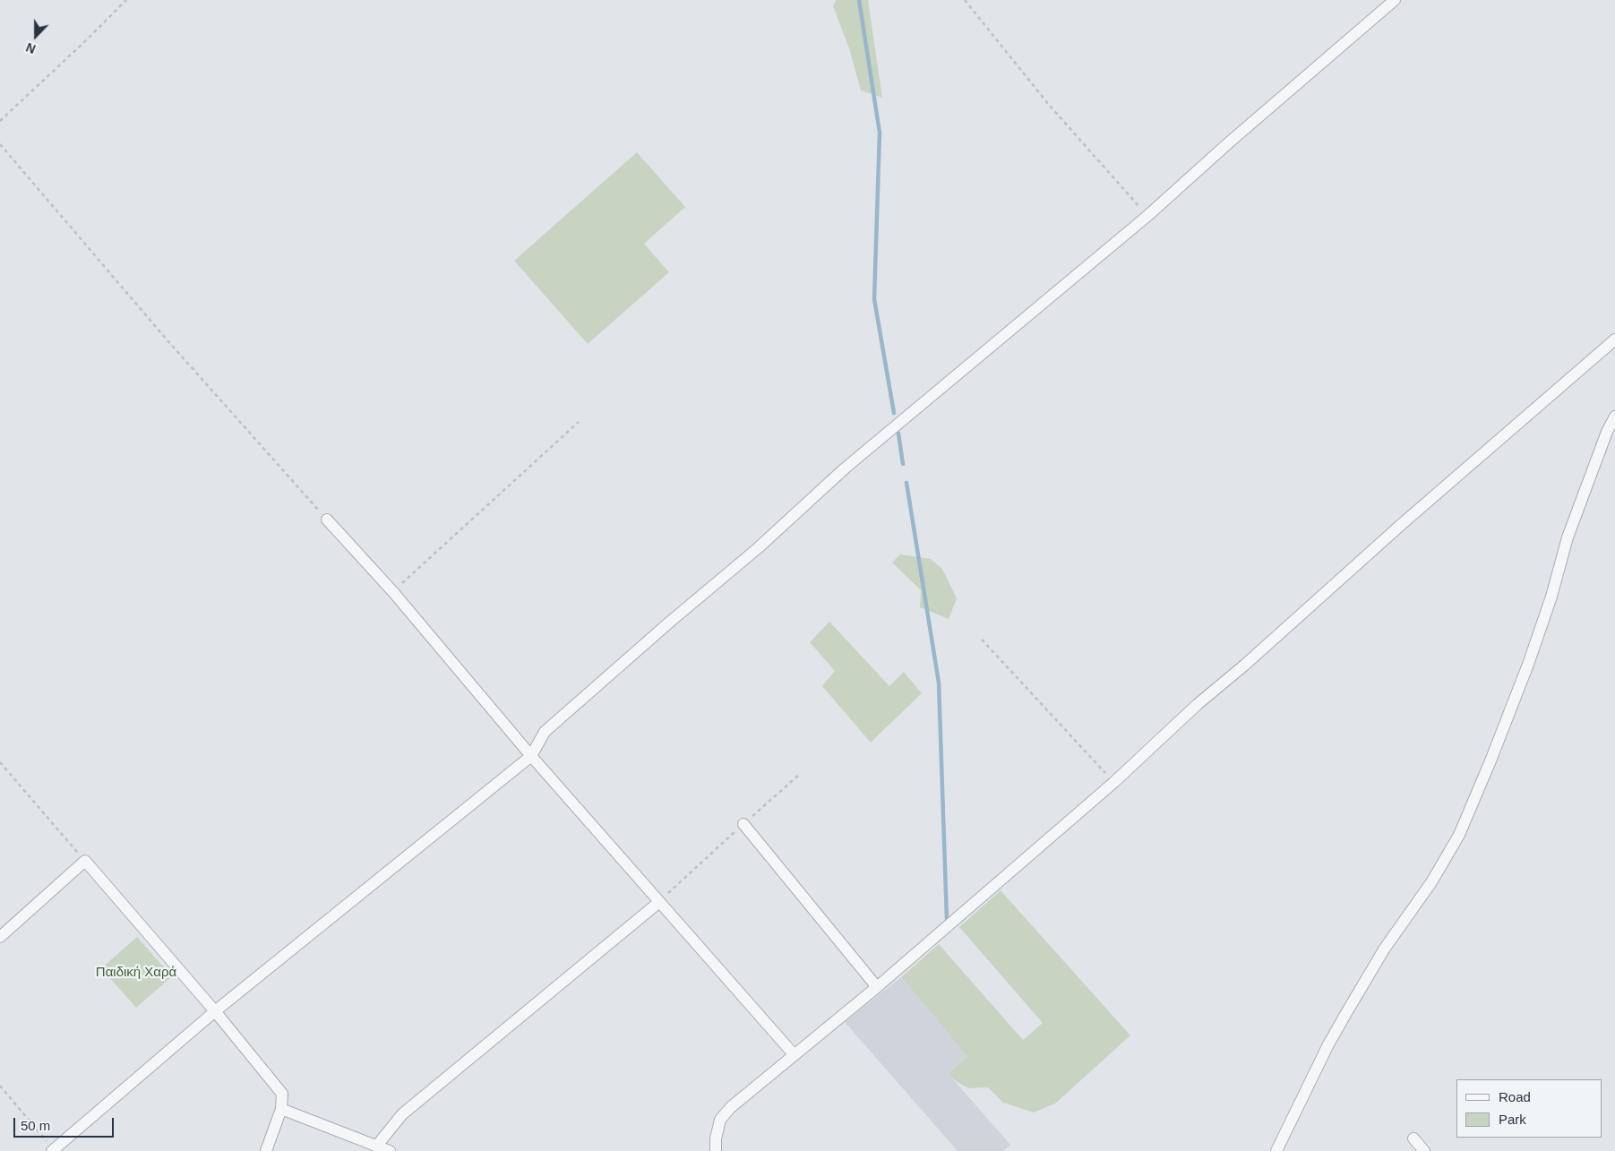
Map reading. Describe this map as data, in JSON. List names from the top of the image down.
{
  "parks": ["Παιδική Χαρά"],
  "legend": ["Road", "Park"],
  "scale_bar": "50 m",
  "north": "bottom"
}
